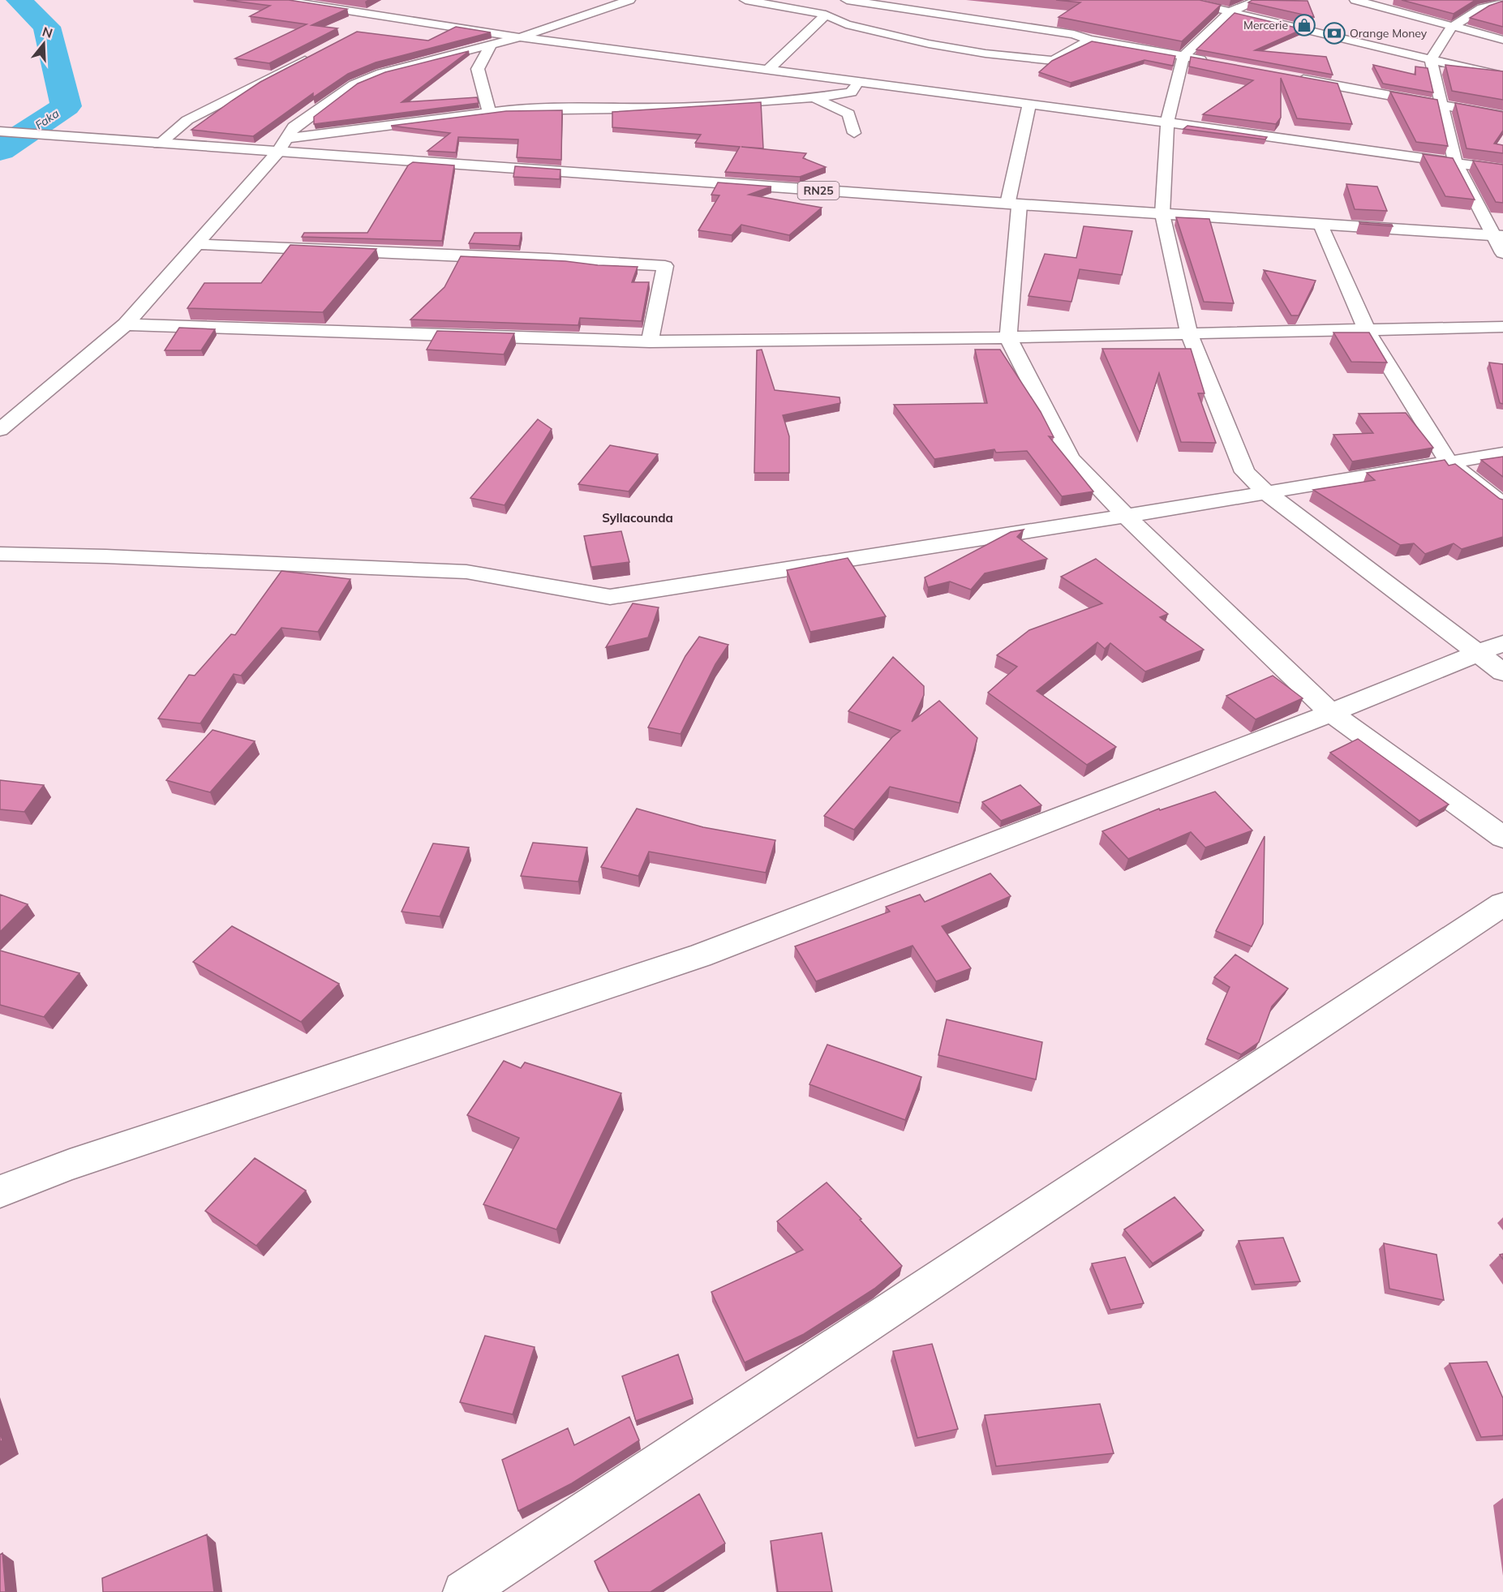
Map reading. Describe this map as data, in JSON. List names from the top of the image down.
{
  "streets": {
    "street": ["RN25"]
  },
  "districts": ["Syllacounda"],
  "water": ["Faka"],
  "places": {
    "shop": ["Mercerie"],
    "bank": ["Orange Money"]
  },
  "north": "top"
}
